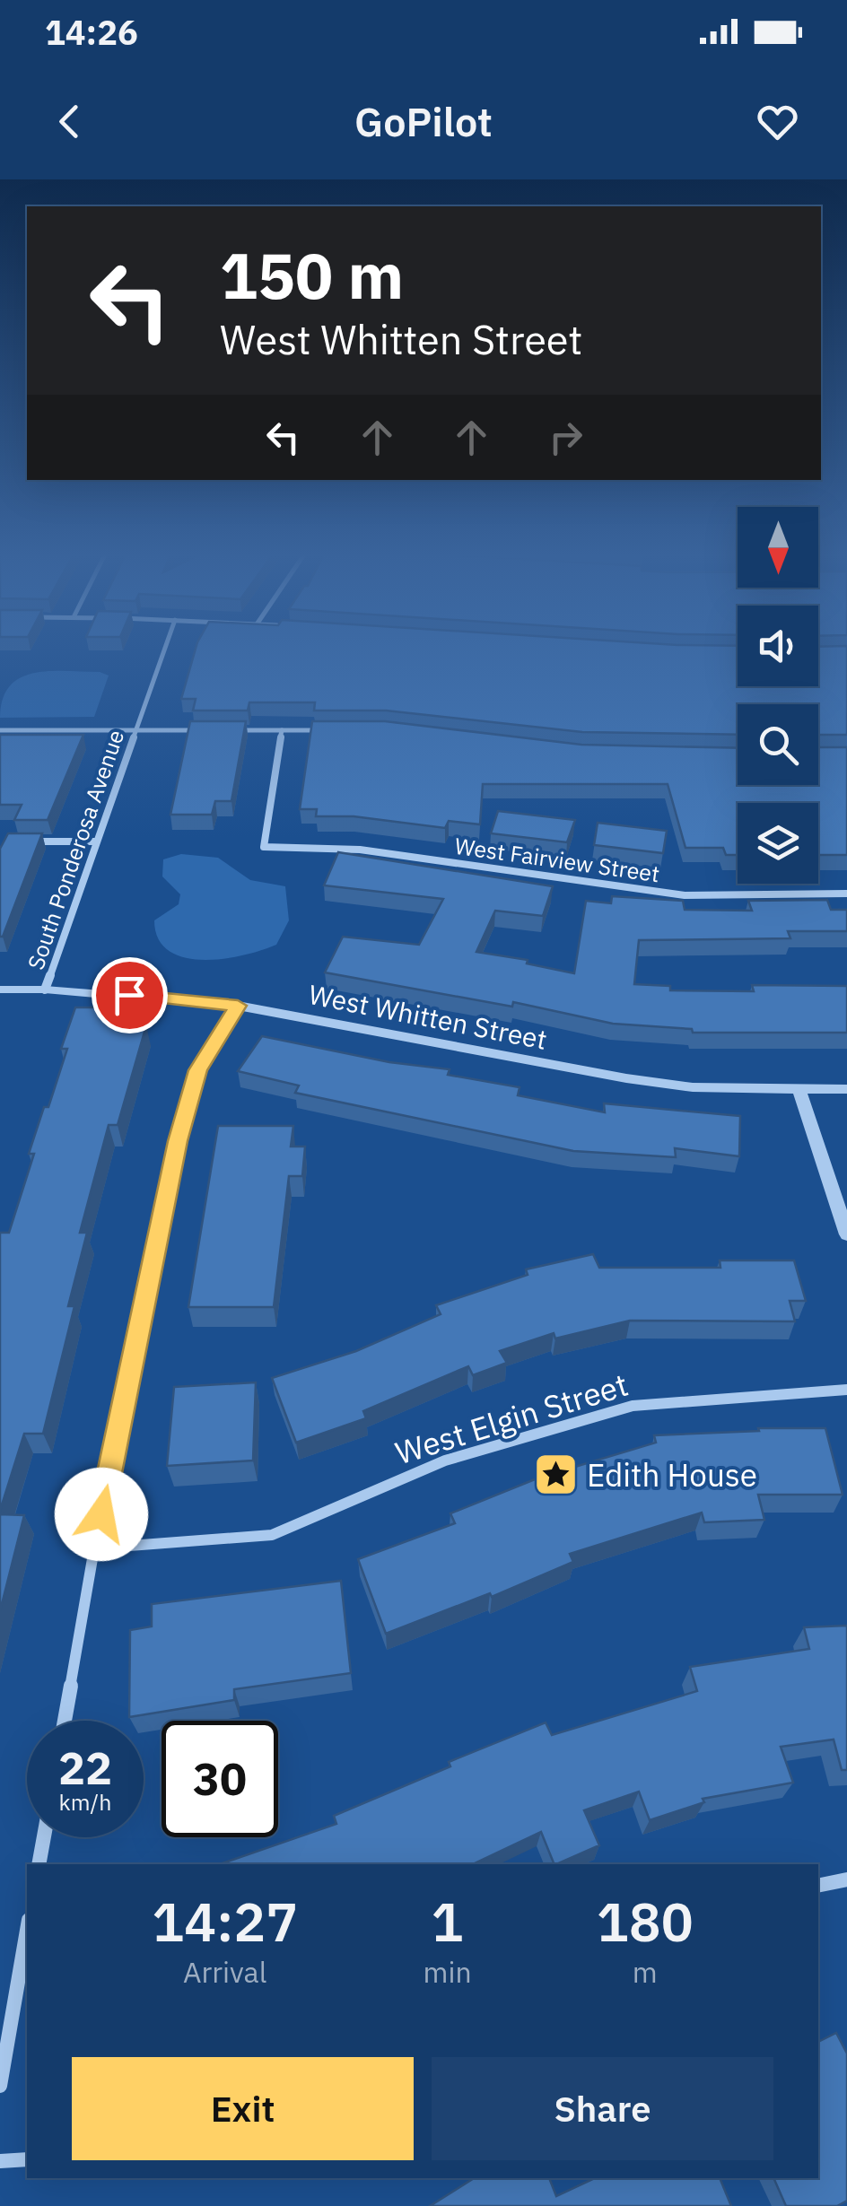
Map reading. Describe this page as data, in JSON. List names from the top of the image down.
{
  "streets": {
    "street": [
      "South Ponderosa Avenue",
      "West Fairview Street",
      "West Whitten Street",
      "West Elgin Street"
    ]
  },
  "crossings": [
    ["South Ponderosa Avenue", "West Whitten Street"]
  ],
  "places": {
    "place": ["Edith House"]
  },
  "north": "bottom",
  "page": {
    "status": "14:26",
    "header": "GoPilot",
    "turn": ["150 m", "West Whitten Street"],
    "speed": "22 km/h",
    "limit": "30",
    "eta": [
      "14:27",
      "Arrival",
      "1",
      "min",
      "180",
      "m"
    ],
    "buttons": ["Exit", "Share"]
  }
}
